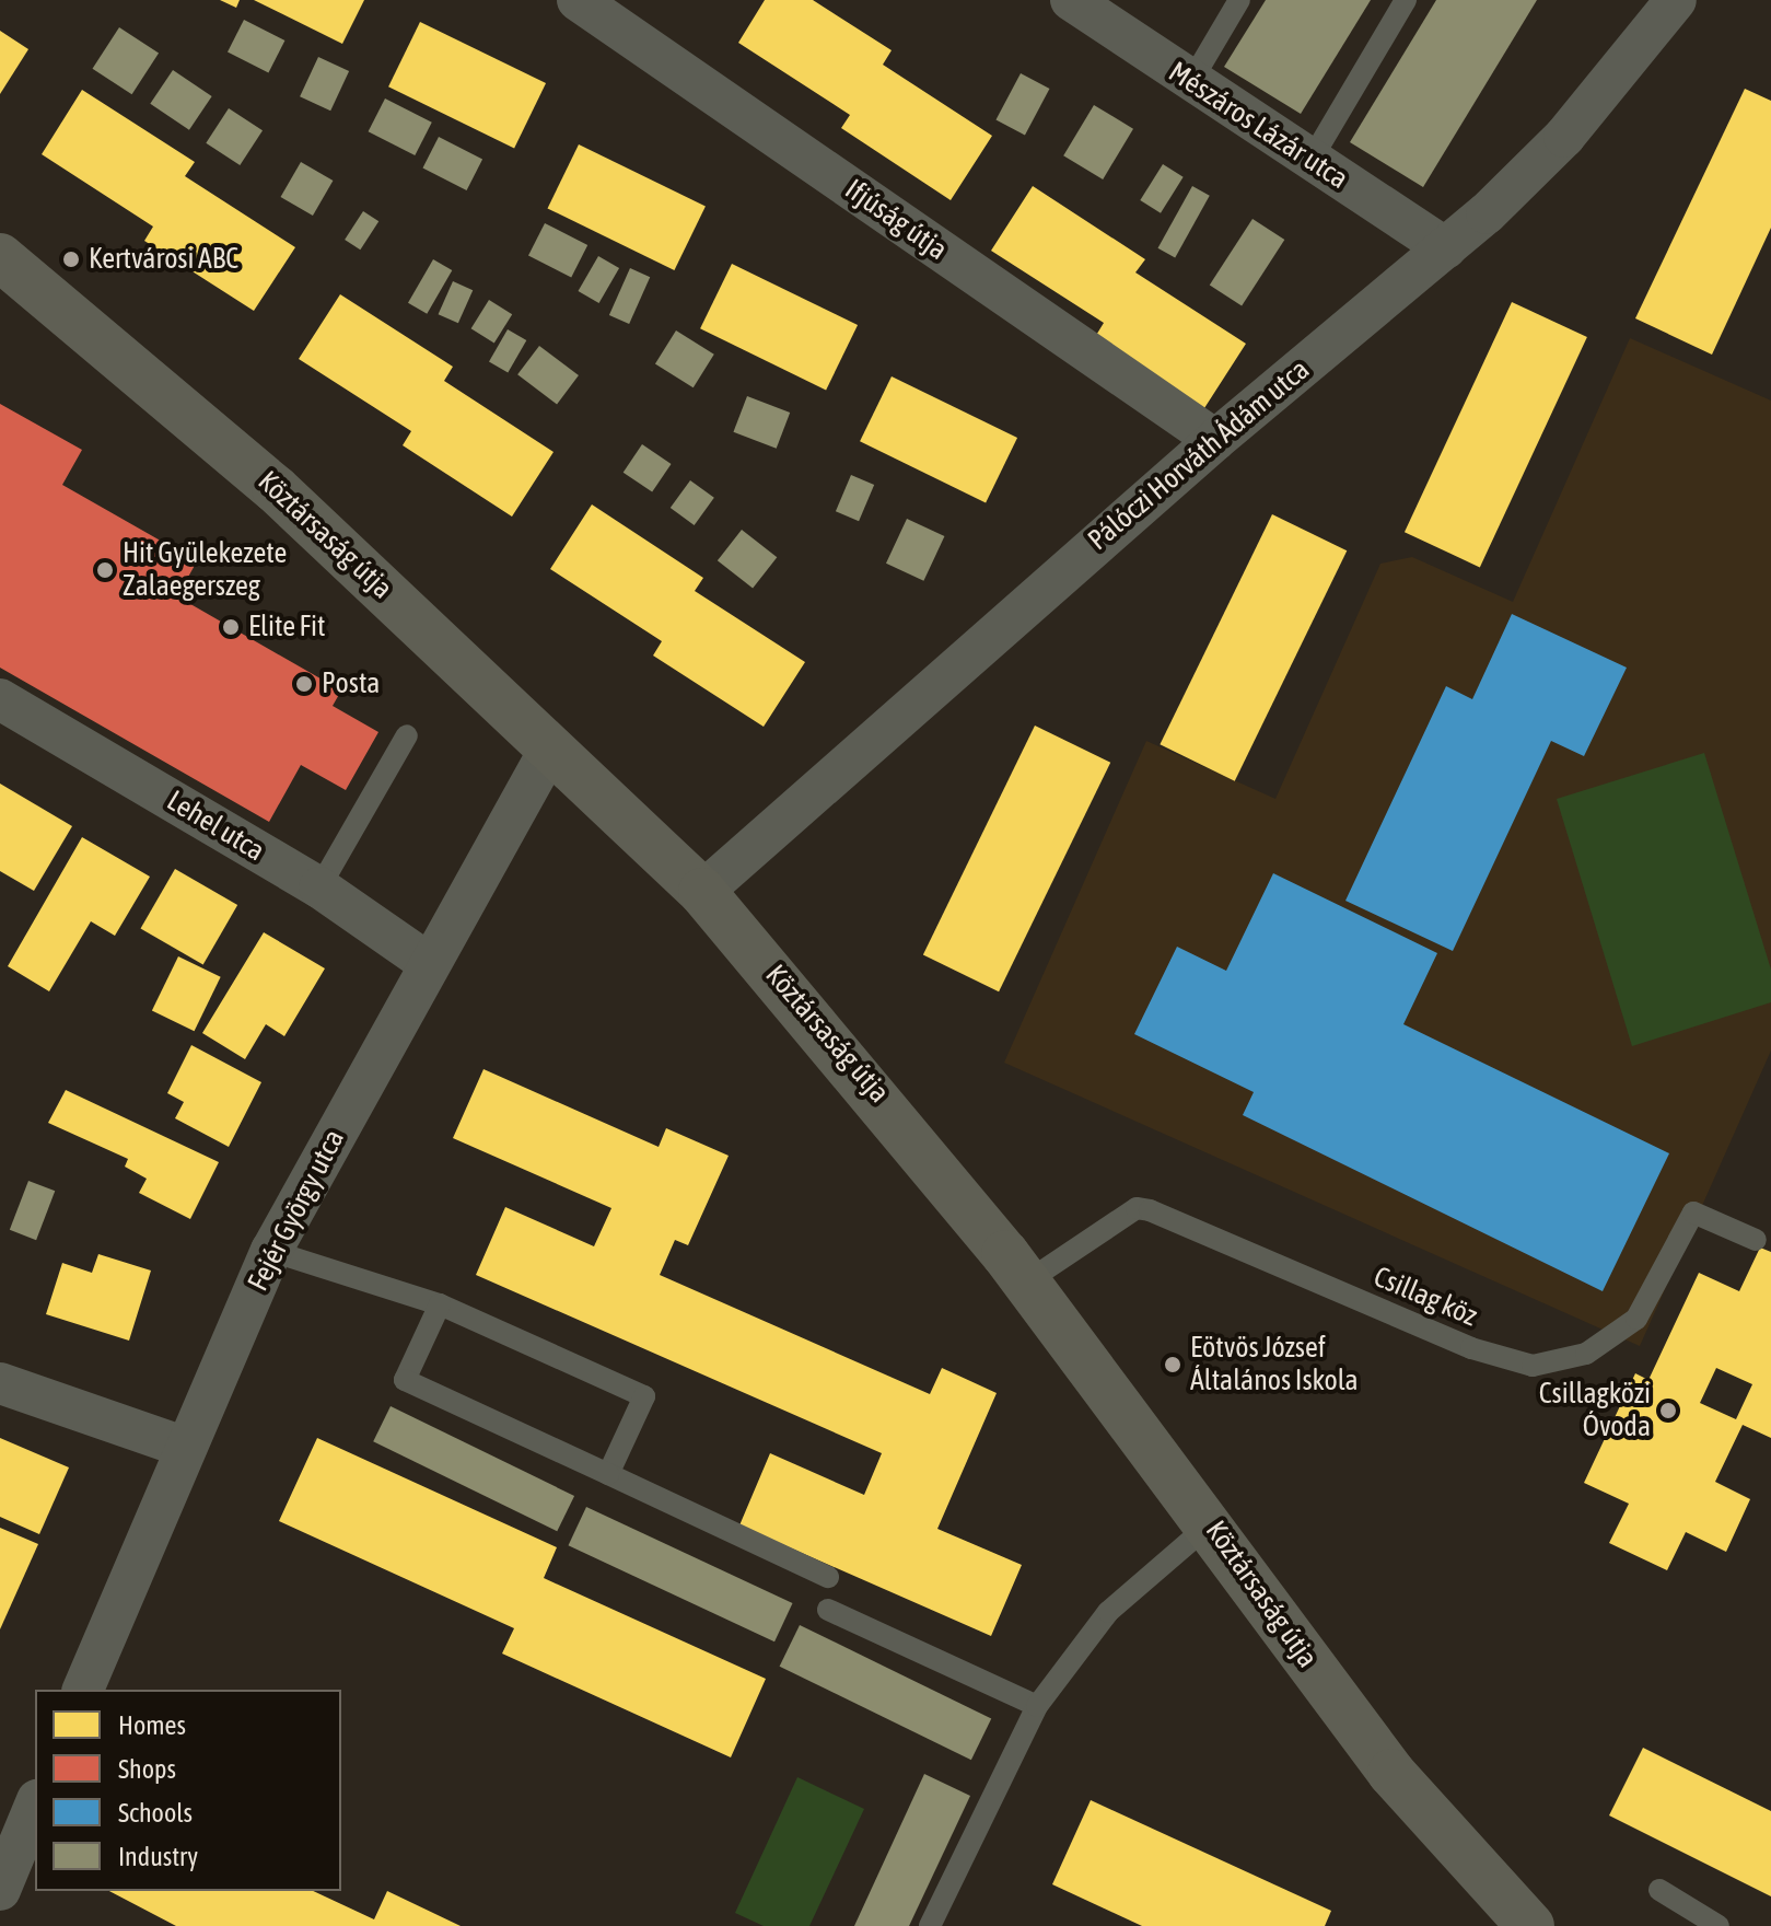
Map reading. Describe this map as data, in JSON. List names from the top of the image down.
{
  "streets": {
    "street": [
      "Mészáros Lázár utca",
      "Ifjúság útja",
      "Pálóczi Horváth Ádám utca",
      "Köztársaság útja",
      "Lehel utca",
      "Fejér György utca"
    ],
    "lane": ["Csillag köz"]
  },
  "crossings": [
    ["Mészáros Lázár utca", "Pálóczi Horváth Ádám utca"],
    ["Ifjúság útja", "Pálóczi Horváth Ádám utca"],
    ["Pálóczi Horváth Ádám utca", "Köztársaság útja"],
    ["Köztársaság útja", "Fejér György utca"],
    ["Köztársaság útja", "Csillag köz"],
    ["Lehel utca", "Fejér György utca"]
  ],
  "places": [
    "Kertvárosi ABC",
    "Hit Gyülekezete Zalaegerszeg",
    "Elite Fit",
    "Posta",
    "Eötvös József Általános Iskola",
    "Csillagközi Óvoda"
  ],
  "legend": [
    "Homes",
    "Shops",
    "Schools",
    "Industry"
  ]
}
